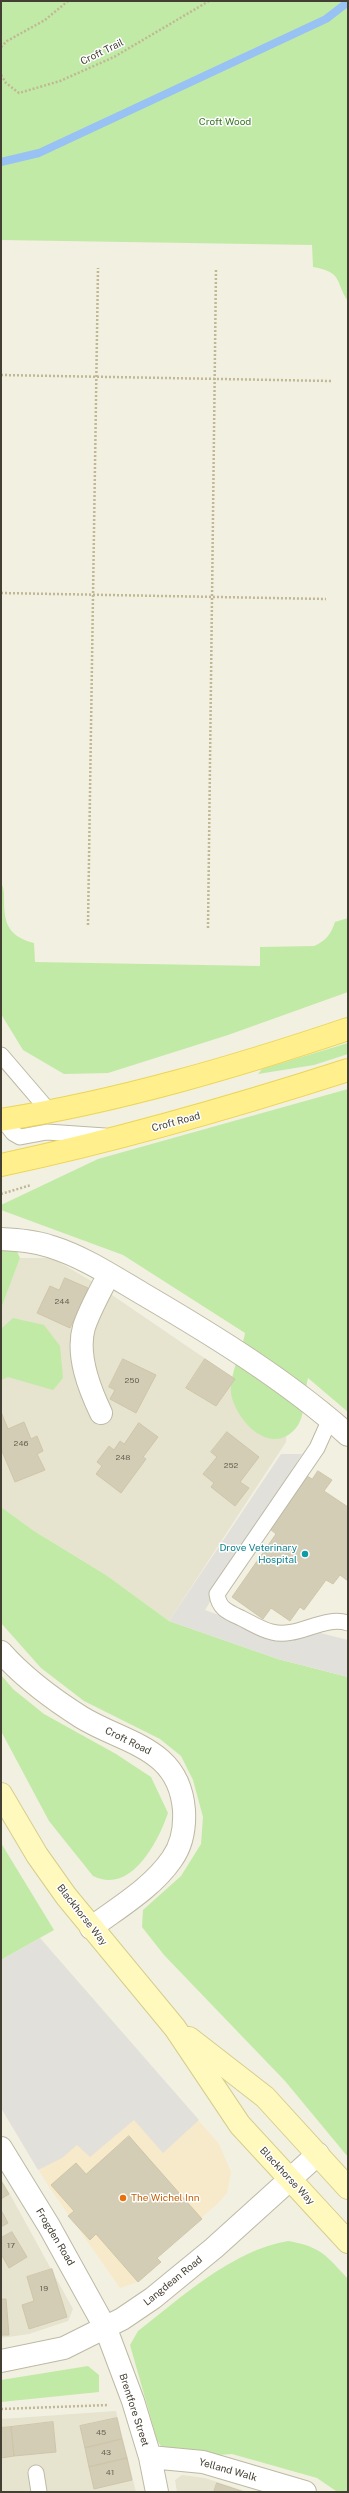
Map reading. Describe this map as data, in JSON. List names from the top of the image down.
{
  "streets": {
    "main road": ["Croft Road", "Blackhorse Way"],
    "street": [
      "Frogden Road",
      "Langdean Road",
      "Brentfore Street",
      "Yelland Walk"
    ],
    "path": ["Croft Trail"]
  },
  "crossings": [
    ["Croft Road", "Blackhorse Way"],
    ["Blackhorse Way", "Langdean Road"],
    ["Frogden Road", "Langdean Road"],
    ["Frogden Road", "Brentfore Street"],
    ["Langdean Road", "Brentfore Street"],
    ["Brentfore Street", "Yelland Walk"]
  ],
  "parks": ["Croft Wood"],
  "places": ["Drove Veterinary Hospital", "The Wichel Inn"],
  "house_numbers": [
    "244",
    "250",
    "246",
    "248",
    "252",
    "17",
    "19",
    "45",
    "43",
    "41"
  ]
}
